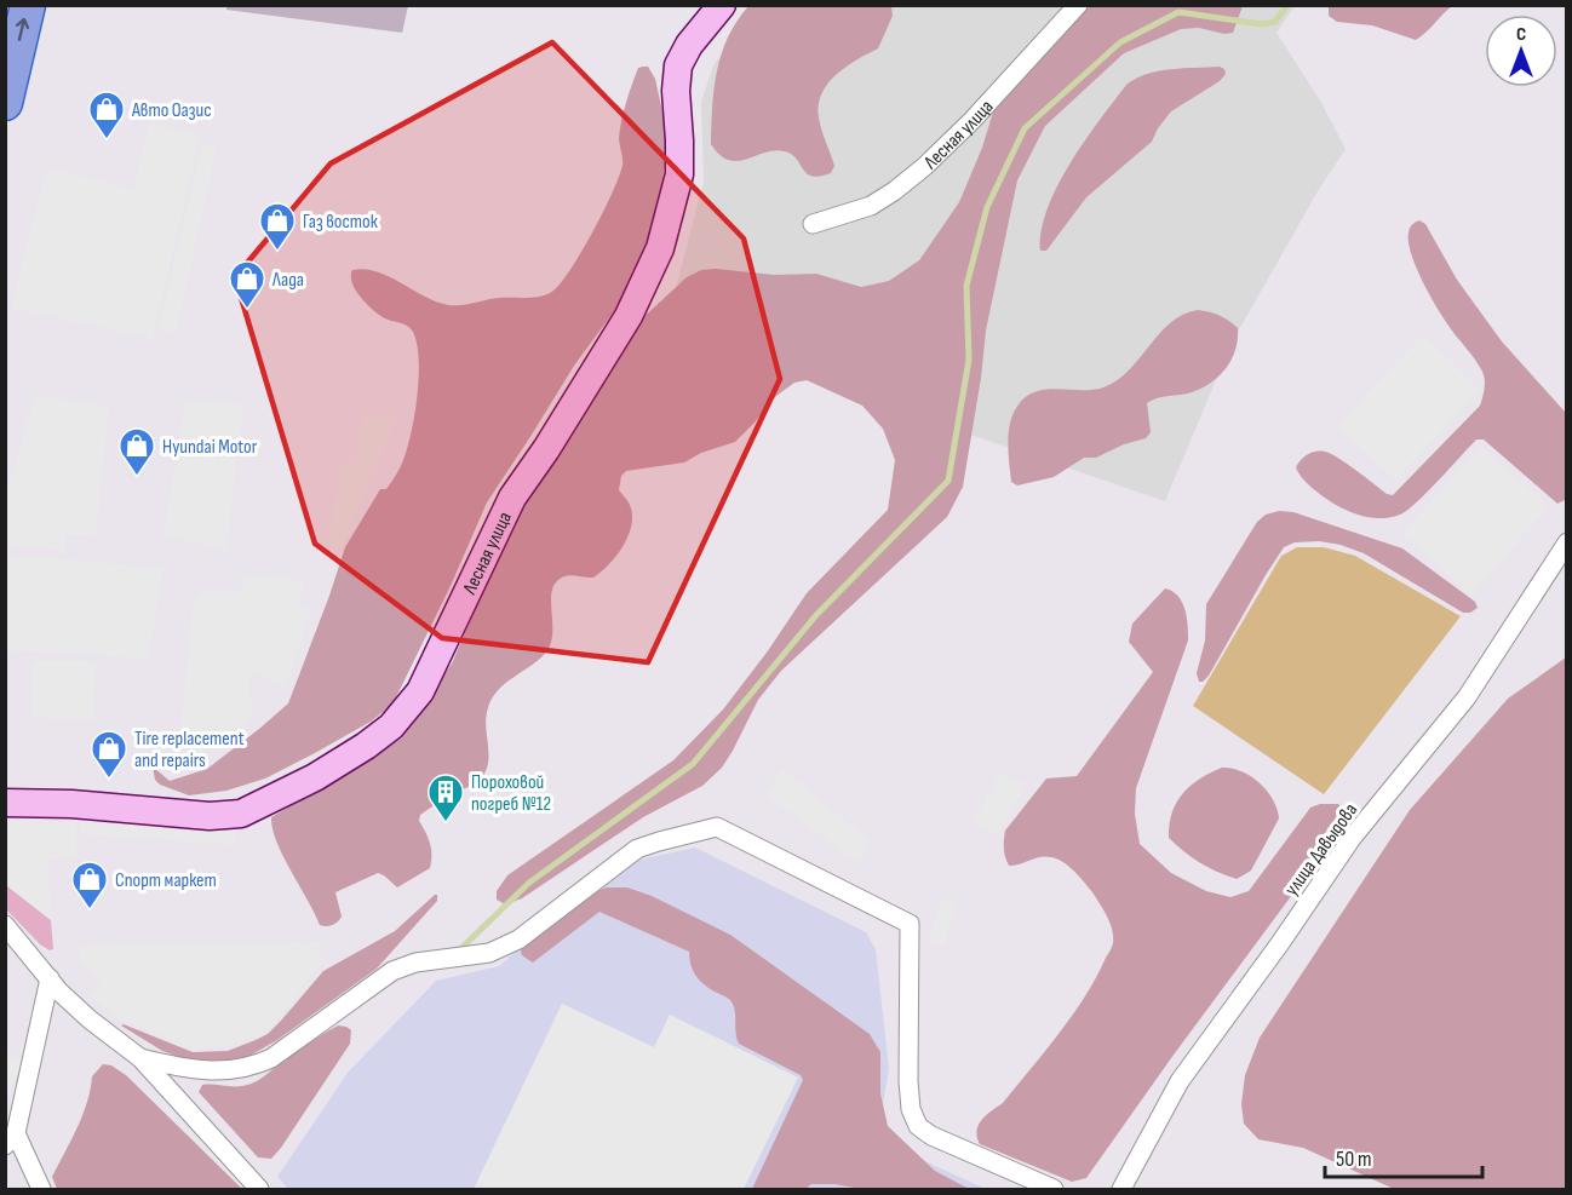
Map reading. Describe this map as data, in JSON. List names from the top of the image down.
{
  "streets": {
    "main road": ["Лесная улица"],
    "street": ["улица Давыдова"]
  },
  "places": {
    "shop": [
      "Авто Оазис",
      "Газ восток",
      "Лада",
      "Hyundai Motor",
      "Tire replacement and repairs",
      "Спорт маркет"
    ],
    "building": ["Пороховой погреб №12"]
  },
  "scale_bar": "50 m",
  "north": "top"
}
